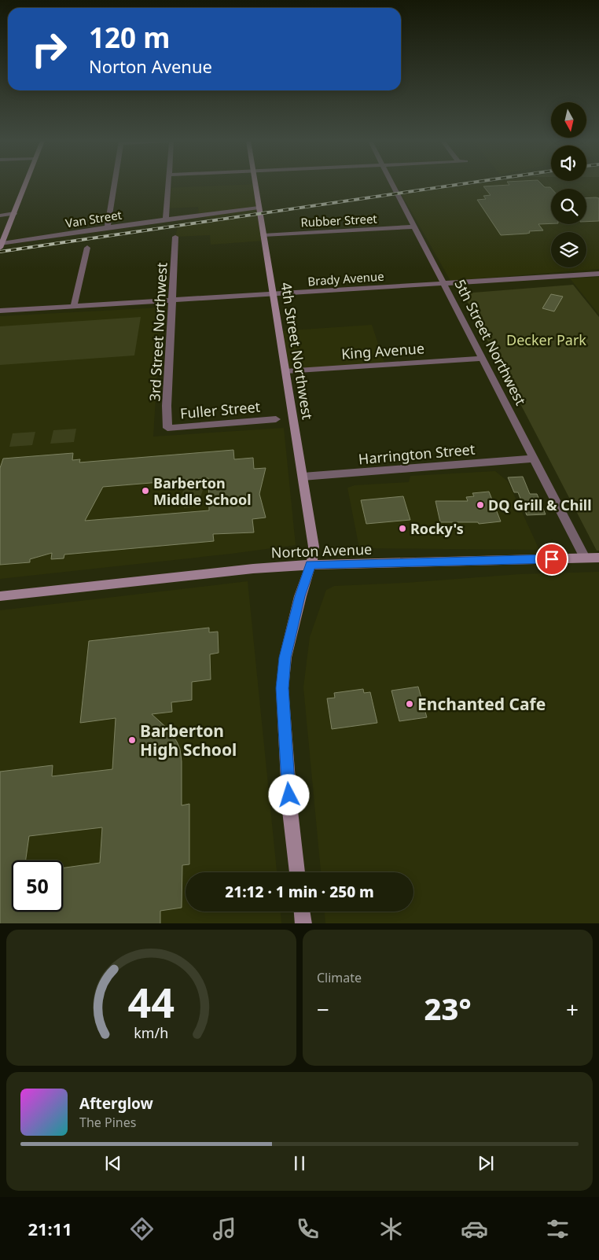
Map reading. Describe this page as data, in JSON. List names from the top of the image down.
{
  "streets": {
    "street": [
      "Van Street",
      "Rubber Street",
      "Brady Avenue",
      "3rd Street Northwest",
      "5th Street Northwest",
      "4th Street Northwest",
      "King Avenue",
      "Fuller Street",
      "Harrington Street",
      "Norton Avenue"
    ]
  },
  "crossings": [
    ["Van Street", "4th Street Northwest"],
    ["Rubber Street", "5th Street Northwest"],
    ["Rubber Street", "4th Street Northwest"],
    ["Brady Avenue", "3rd Street Northwest"],
    ["Brady Avenue", "5th Street Northwest"],
    ["Brady Avenue", "4th Street Northwest"],
    ["3rd Street Northwest", "Fuller Street"],
    ["5th Street Northwest", "King Avenue"],
    ["5th Street Northwest", "Harrington Street"],
    ["5th Street Northwest", "Norton Avenue"],
    ["4th Street Northwest", "King Avenue"],
    ["4th Street Northwest", "Harrington Street"],
    ["4th Street Northwest", "Norton Avenue"]
  ],
  "parks": ["Decker Park"],
  "places": [
    "Barberton Middle School",
    "DQ Grill & Chill",
    "Rocky's",
    "Enchanted Cafe",
    "Barberton High School"
  ],
  "north": "bottom",
  "page": {
    "turn": ["120 m", "Norton Avenue"],
    "limit": "50",
    "trip": "21:12 · 1 min · 250 m",
    "tile": "Climate",
    "heat": ["−", "23°", "+"],
    "song": ["Afterglow", "The Pines"],
    "tabs": "21:11",
    "gauge": ["44", "km/h"]
  }
}
